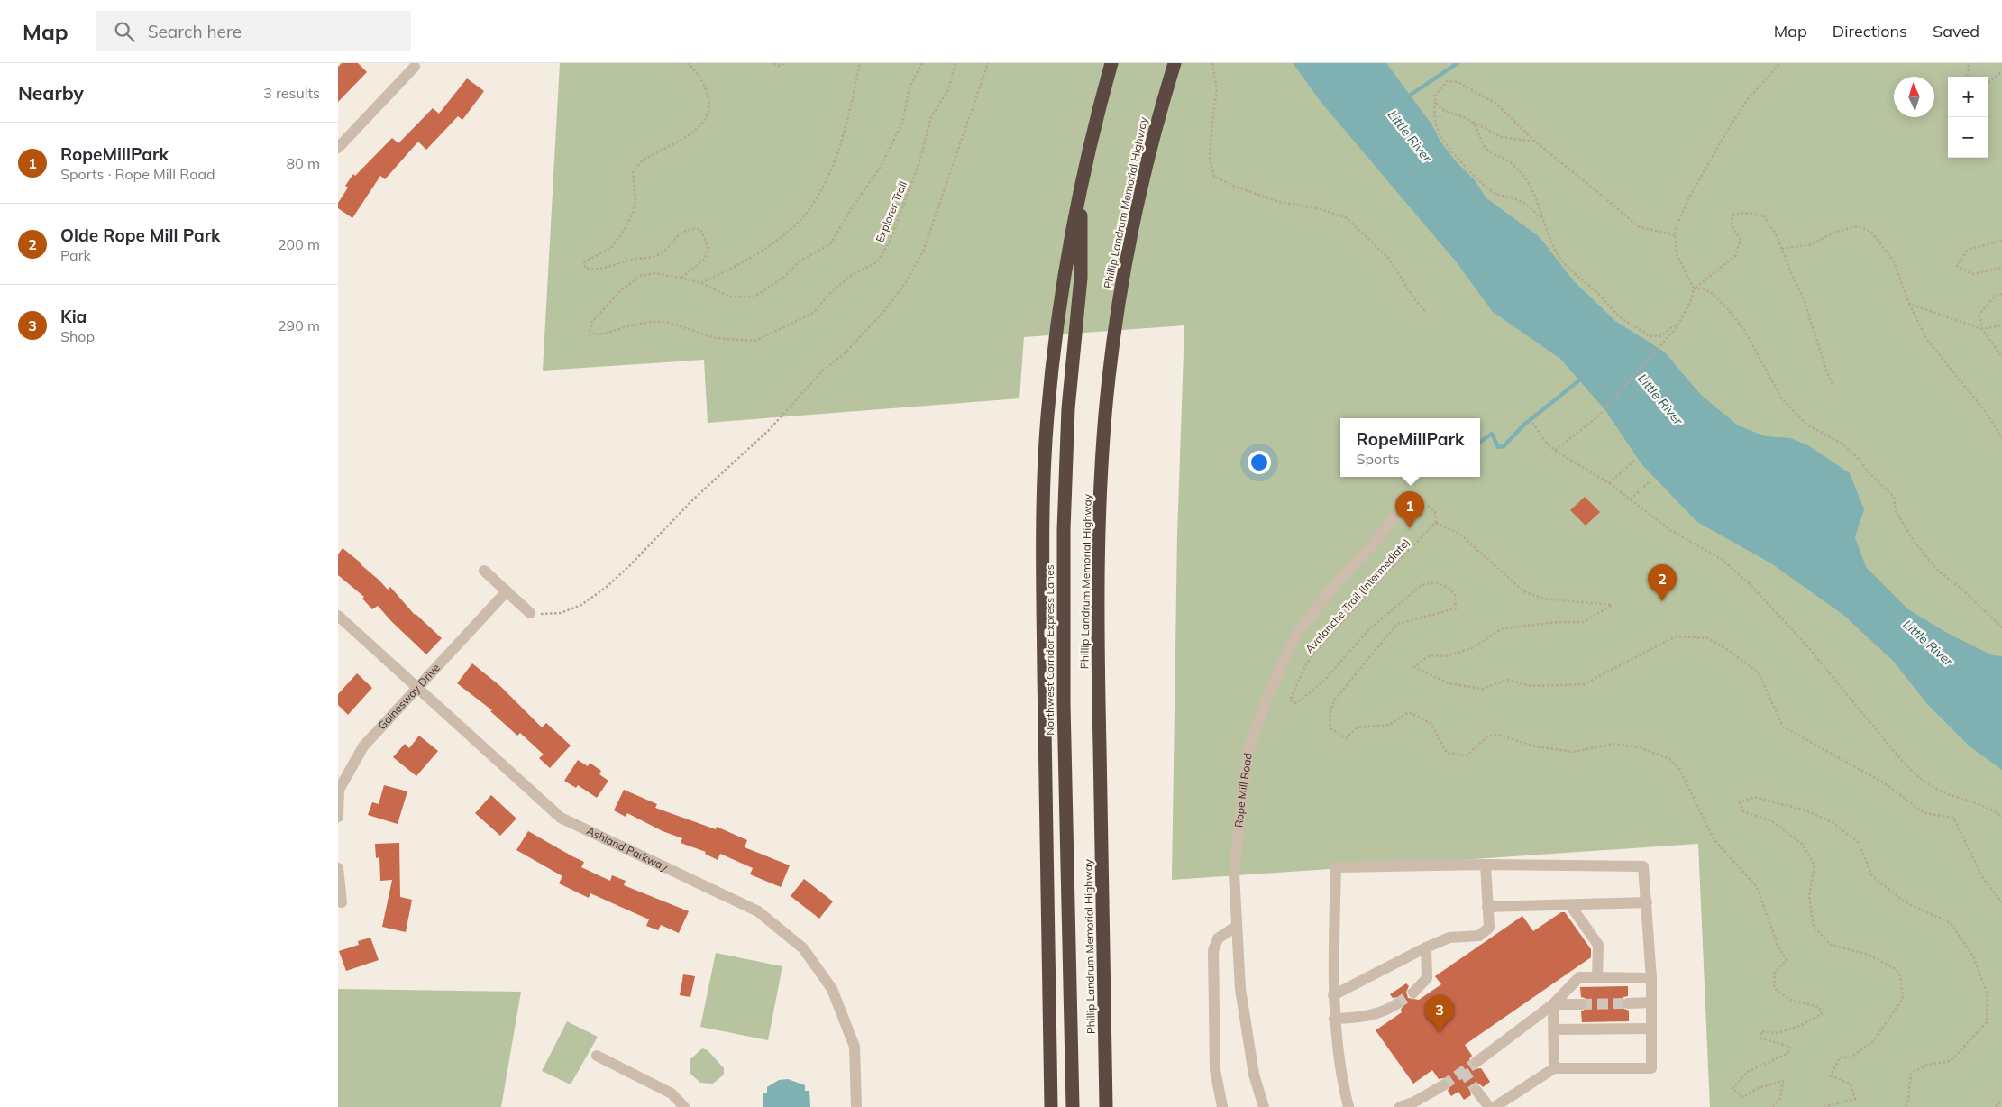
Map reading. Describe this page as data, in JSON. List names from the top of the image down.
{
  "streets": {
    "highway": ["Phillip Landrum Memorial Highway", "Northwest Corridor Express Lanes"],
    "street": ["Gainesway Drive", "Rope Mill Road", "Ashland Parkway"],
    "path": ["Explorer Trail", "Avalanche Trail (Intermediate)"]
  },
  "crossings": [
    ["Gainesway Drive", "Ashland Parkway"]
  ],
  "water": ["Little River"],
  "north": "top",
  "page": {
    "header": "Map",
    "search": "Search here",
    "nav": ["Map", "Directions", "Saved"],
    "heading": ["Nearby", "3 results"],
    "map_buttons": ["+", "−"],
    "list": [
      {
        "mark": "1",
        "name": "RopeMillPark",
        "note": "Sports · Rope Mill Road",
        "value": "80 m"
      },
      {
        "mark": "2",
        "name": "Olde Rope Mill Park",
        "note": "Park",
        "value": "200 m"
      },
      {
        "mark": "3",
        "name": "Kia",
        "note": "Shop",
        "value": "290 m"
      }
    ],
    "popup": ["RopeMillPark", "Sports"],
    "pins": ["1", "2", "3"]
  }
}
